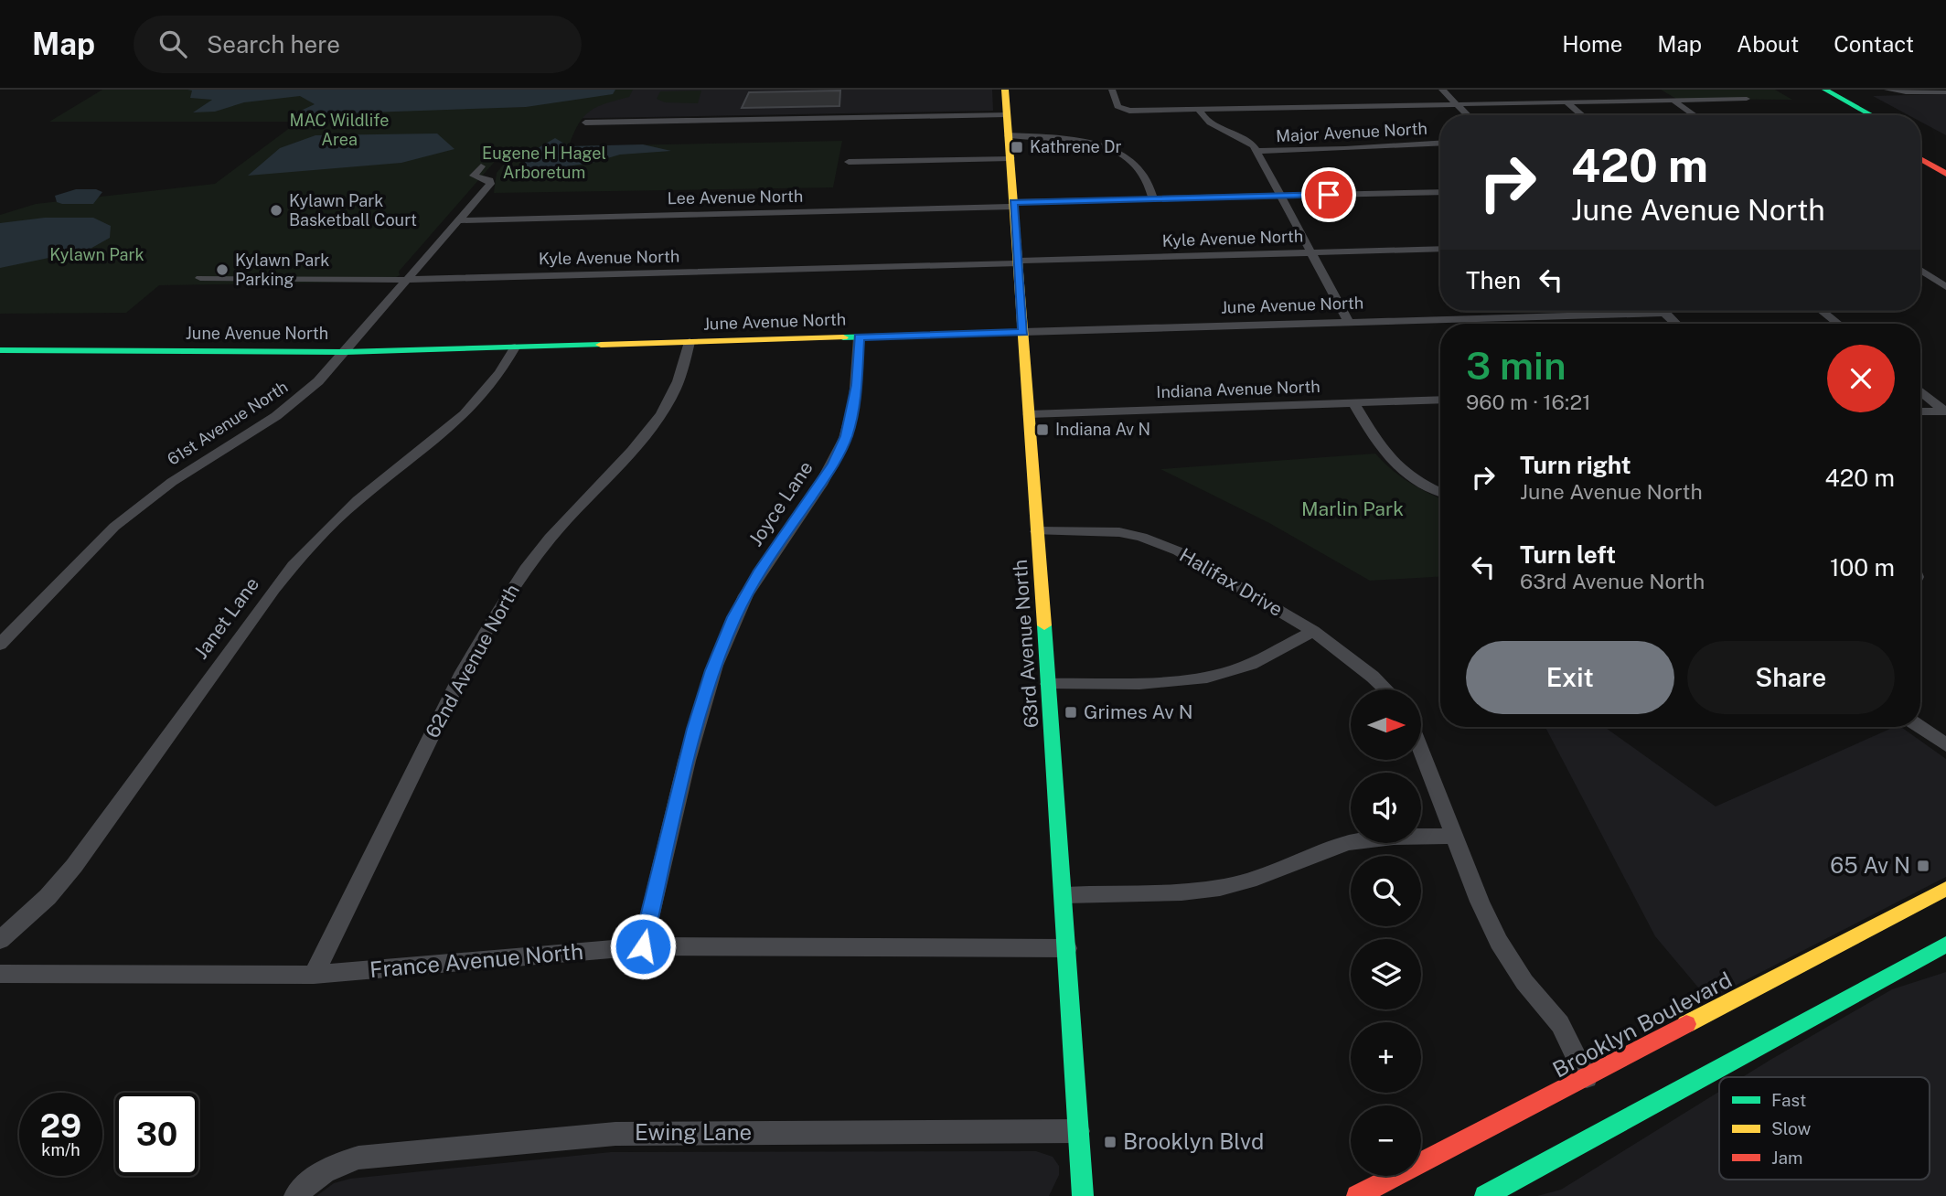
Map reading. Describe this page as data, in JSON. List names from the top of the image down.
{
  "streets": {
    "main road": ["June Avenue North", "63rd Avenue North", "Brooklyn Boulevard"],
    "street": [
      "Major Avenue North",
      "Lee Avenue North",
      "Kyle Avenue North",
      "Indiana Avenue North",
      "61st Avenue North",
      "Joyce Lane",
      "Halifax Drive",
      "Janet Lane",
      "62nd Avenue North",
      "France Avenue North",
      "Ewing Lane"
    ]
  },
  "crossings": [
    ["Lee Avenue North", "61st Avenue North"],
    ["Lee Avenue North", "63rd Avenue North"],
    ["Kyle Avenue North", "61st Avenue North"],
    ["Kyle Avenue North", "63rd Avenue North"],
    ["June Avenue North", "61st Avenue North"],
    ["June Avenue North", "Joyce Lane"],
    ["June Avenue North", "Janet Lane"],
    ["June Avenue North", "63rd Avenue North"],
    ["June Avenue North", "62nd Avenue North"],
    ["Indiana Avenue North", "63rd Avenue North"],
    ["Joyce Lane", "France Avenue North"],
    ["Halifax Drive", "63rd Avenue North"],
    ["63rd Avenue North", "France Avenue North"],
    ["63rd Avenue North", "Ewing Lane"],
    ["62nd Avenue North", "France Avenue North"]
  ],
  "parks": [
    "MAC Wildlife Area",
    "Eugene H Hagel Arboretum",
    "Kylawn Park",
    "Marlin Park"
  ],
  "places": {
    "transit": [
      "Kathrene Dr",
      "Indiana Av N",
      "Grimes Av N",
      "65 Av N",
      "Brooklyn Blvd"
    ],
    "other": ["Kylawn Park Basketball Court", "Kylawn Park Parking"]
  },
  "legend": ["Fast", "Slow", "Jam"],
  "north": "right",
  "page": {
    "header": "Map",
    "search": "Search here",
    "nav": [
      "Home",
      "Map",
      "About",
      "Contact"
    ],
    "turn": ["420 m", "June Avenue North"],
    "then": "Then",
    "heading": ["3 min", "960 m · 16:21"],
    "list": [
      {
        "name": "Turn right",
        "note": "June Avenue North",
        "value": "420 m"
      },
      {
        "name": "Turn left",
        "note": "63rd Avenue North",
        "value": "100 m"
      }
    ],
    "buttons": ["Exit", "Share"],
    "map_buttons": ["+", "−"],
    "speed": "29 km/h",
    "limit": "30"
  }
}
